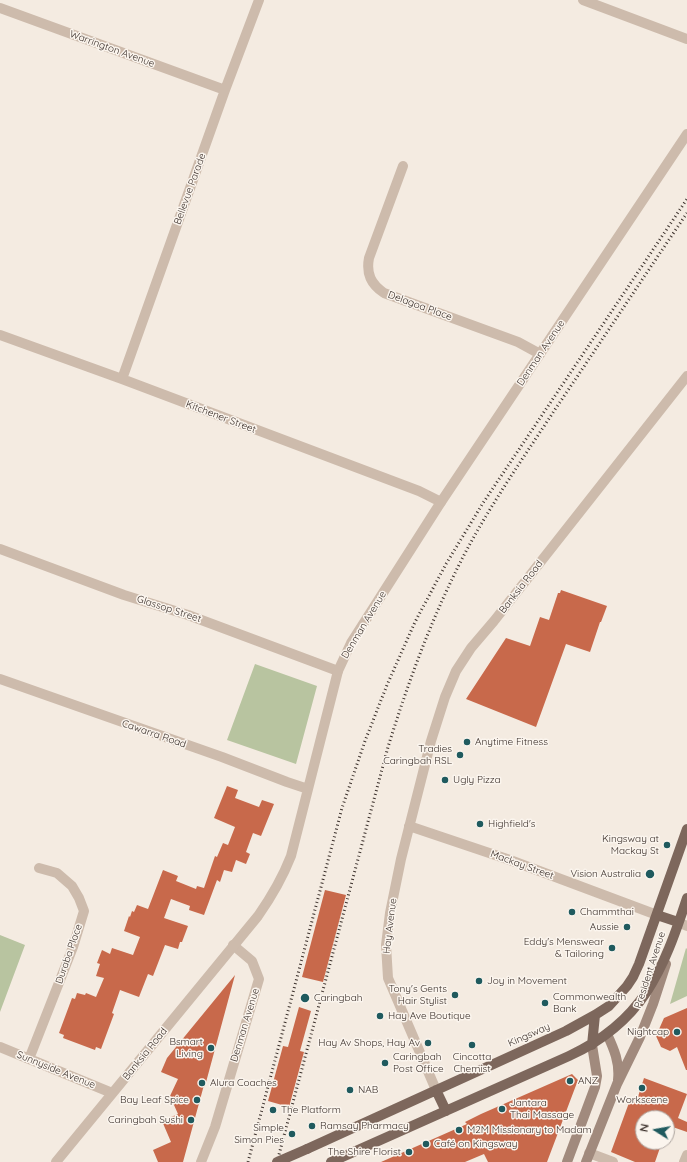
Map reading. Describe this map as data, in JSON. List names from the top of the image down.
{
  "streets": {
    "main road": ["President Avenue", "Kingsway"],
    "street": [
      "Warrington Avenue",
      "Bellevue Parade",
      "Delagoa Place",
      "Denman Avenue",
      "Kitchener Street",
      "Banksia Road",
      "Glassop Street",
      "Cawarra Road",
      "Mackay Street",
      "Hay Avenue",
      "Duraba Place",
      "Sunnyside Avenue"
    ]
  },
  "crossings": [
    ["Warrington Avenue", "Bellevue Parade"],
    ["Bellevue Parade", "Kitchener Street"],
    ["Delagoa Place", "Denman Avenue"],
    ["Denman Avenue", "Kitchener Street"],
    ["Denman Avenue", "Banksia Road"],
    ["Denman Avenue", "Glassop Street"],
    ["Denman Avenue", "Cawarra Road"],
    ["Banksia Road", "Mackay Street"],
    ["Banksia Road", "Hay Avenue"],
    ["Banksia Road", "Sunnyside Avenue"],
    ["Mackay Street", "Hay Avenue"],
    ["Mackay Street", "Kingsway"],
    ["Hay Avenue", "Kingsway"],
    ["Duraba Place", "Sunnyside Avenue"],
    ["President Avenue", "Kingsway"]
  ],
  "places": [
    "Anytime Fitness",
    "Tradies Caringbah RSL",
    "Ugly Pizza",
    "Highfield's",
    "Kingsway at Mackay St",
    "Vision Australia",
    "Chammthai",
    "Aussie",
    "Eddy's Menswear & Tailoring",
    "Joy in Movement",
    "Tony's Gents Hair Stylist",
    "Caringbah",
    "Commonwealth Bank",
    "Hay Ave Boutique",
    "Nightcap",
    "Hay Av Shops, Hay Av",
    "Cincotta Chemist",
    "Bsmart Living",
    "Caringbah Post Office",
    "ANZ",
    "Alura Coaches",
    "Workscene",
    "NAB",
    "Bay Leaf Spice",
    "Jantara Thai Massage",
    "The Platform",
    "Caringbah Sushi",
    "Ramsay Pharmacy",
    "M2M Missionary to Madam",
    "Simple Simon Pies",
    "Café on Kingsway",
    "The Shire Florist"
  ],
  "north": "left"
}
